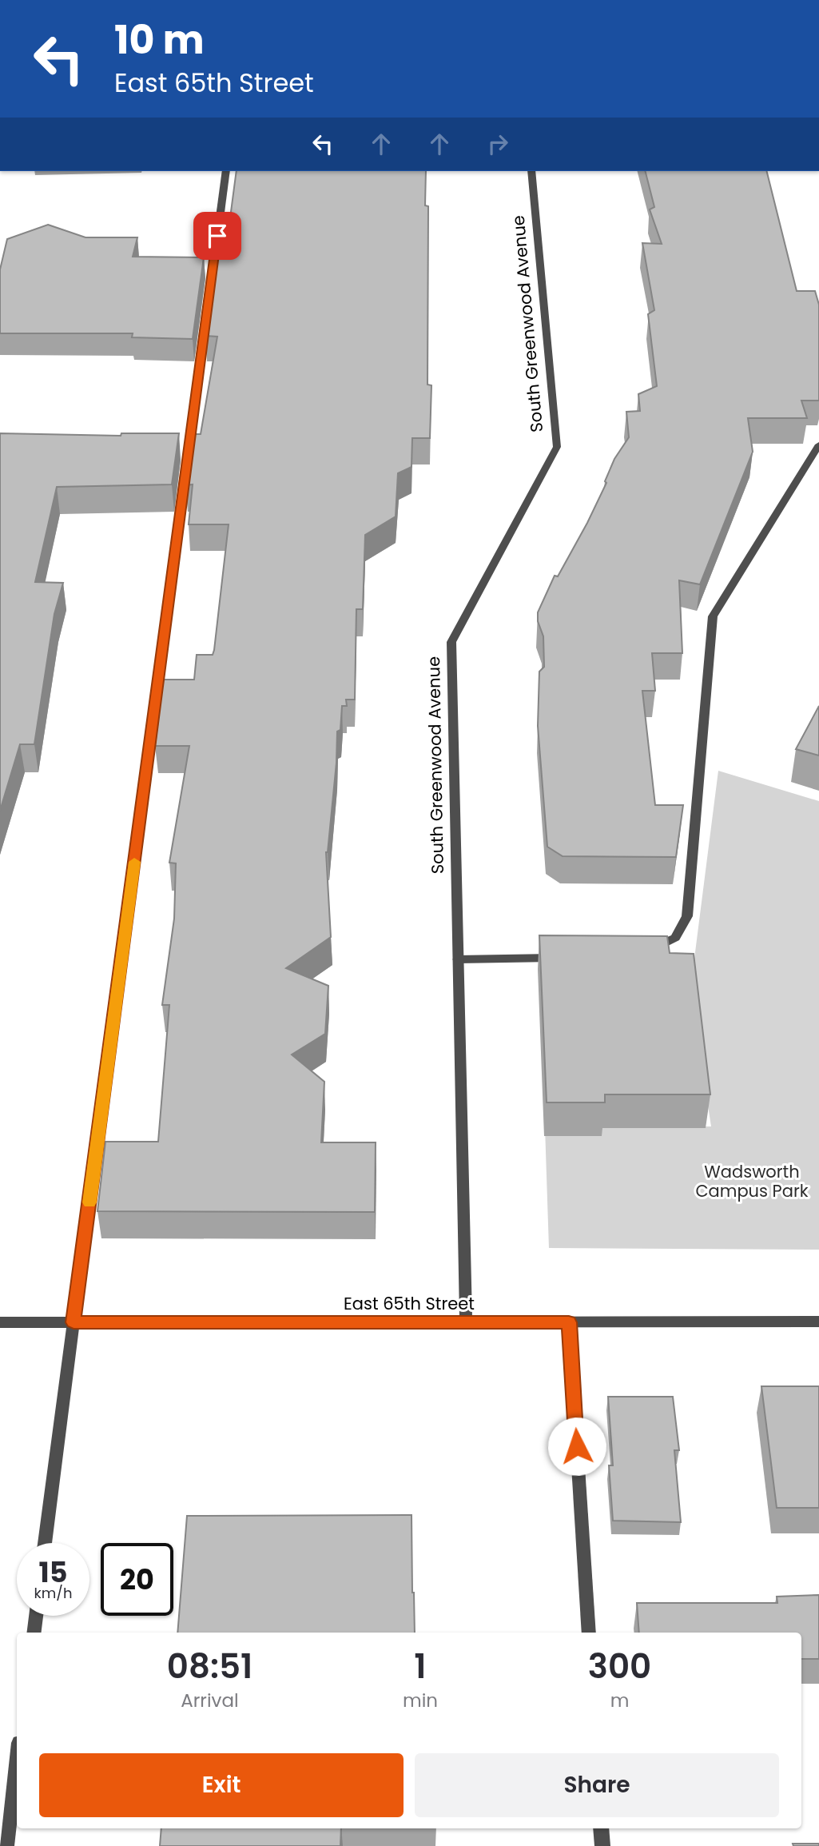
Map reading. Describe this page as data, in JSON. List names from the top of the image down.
{
  "streets": {
    "street": ["South Greenwood Avenue", "East 65th Street"]
  },
  "crossings": [
    ["South Greenwood Avenue", "East 65th Street"]
  ],
  "parks": ["Wadsworth Campus Park"],
  "page": {
    "turn": ["10 m", "East 65th Street"],
    "speed": "15 km/h",
    "limit": "20",
    "eta": [
      "08:51",
      "Arrival",
      "1",
      "min",
      "300",
      "m"
    ],
    "buttons": ["Exit", "Share"]
  }
}
